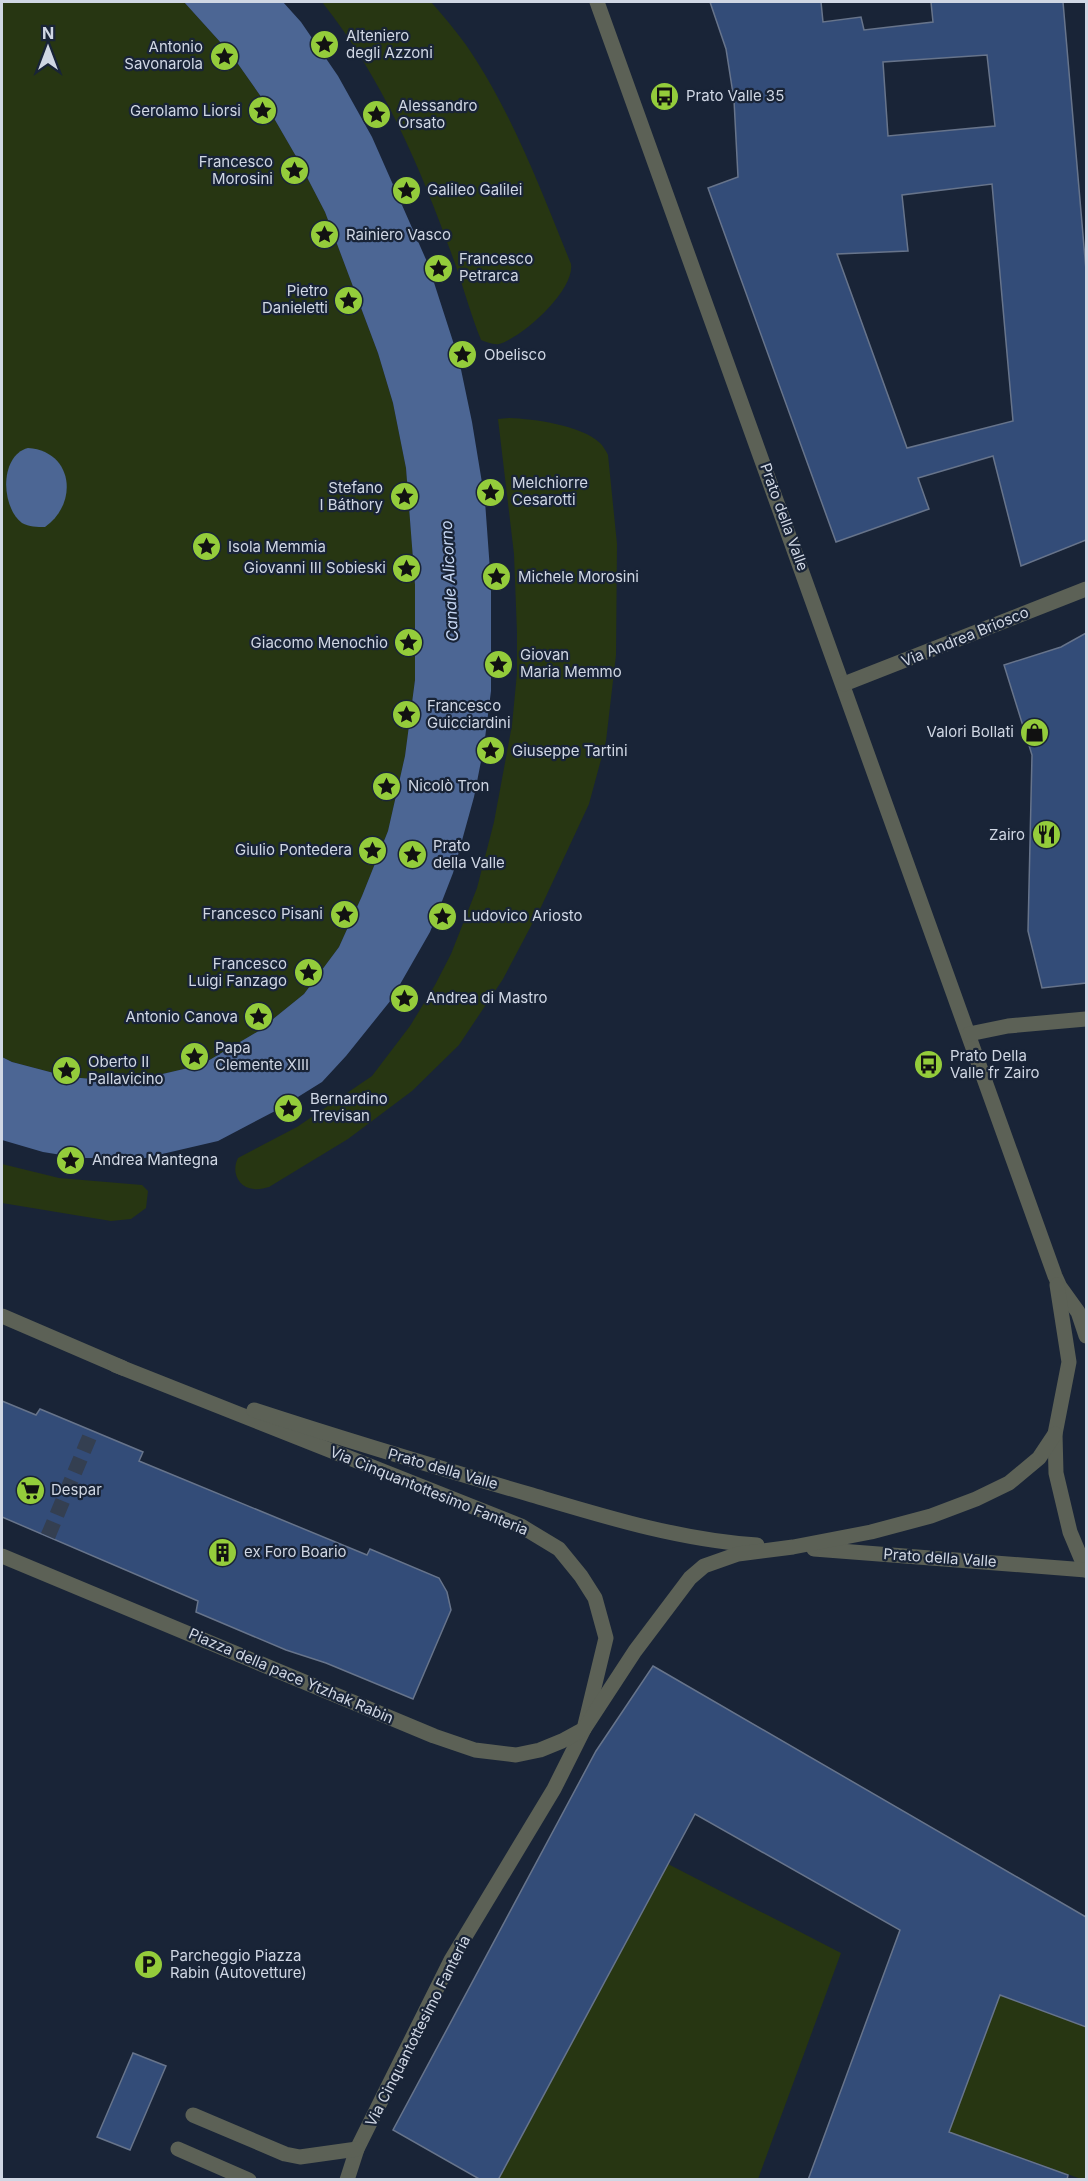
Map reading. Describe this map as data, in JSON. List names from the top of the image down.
{
  "streets": {
    "street": [
      "Prato della Valle",
      "Via Andrea Briosco",
      "Via Cinquantottesimo Fanteria",
      "Piazza della pace Ytzhak Rabin"
    ]
  },
  "crossings": [
    ["Prato della Valle", "Via Andrea Briosco"],
    ["Prato della Valle", "Via Cinquantottesimo Fanteria"],
    ["Via Cinquantottesimo Fanteria", "Piazza della pace Ytzhak Rabin"]
  ],
  "water": ["Canale Alicorno"],
  "places": {
    "place": [
      "Alteniero degli Azzoni",
      "Antonio Savonarola",
      "Gerolamo Liorsi",
      "Alessandro Orsato",
      "Francesco Morosini",
      "Galileo Galilei",
      "Rainiero Vasco",
      "Francesco Petrarca",
      "Pietro Danieletti",
      "Obelisco",
      "Melchiorre Cesarotti",
      "Stefano I Báthory",
      "Isola Memmia",
      "Giovanni III Sobieski",
      "Michele Morosini",
      "Giacomo Menochio",
      "Giovan Maria Memmo",
      "Francesco Guicciardini",
      "Giuseppe Tartini",
      "Nicolò Tron",
      "Giulio Pontedera",
      "Prato della Valle",
      "Francesco Pisani",
      "Ludovico Ariosto",
      "Francesco Luigi Fanzago",
      "Andrea di Mastro",
      "Antonio Canova",
      "Papa Clemente XIII",
      "Oberto II Pallavicino",
      "Bernardino Trevisan",
      "Andrea Mantegna"
    ],
    "bus stop": ["Prato Valle 35", "Prato Della Valle fr Zairo"],
    "shop": ["Valori Bollati"],
    "restaurant": ["Zairo"],
    "supermarket": ["Despar"],
    "building": ["ex Foro Boario"],
    "parking": ["Parcheggio Piazza Rabin (Autovetture)"]
  },
  "north": "top"
}
